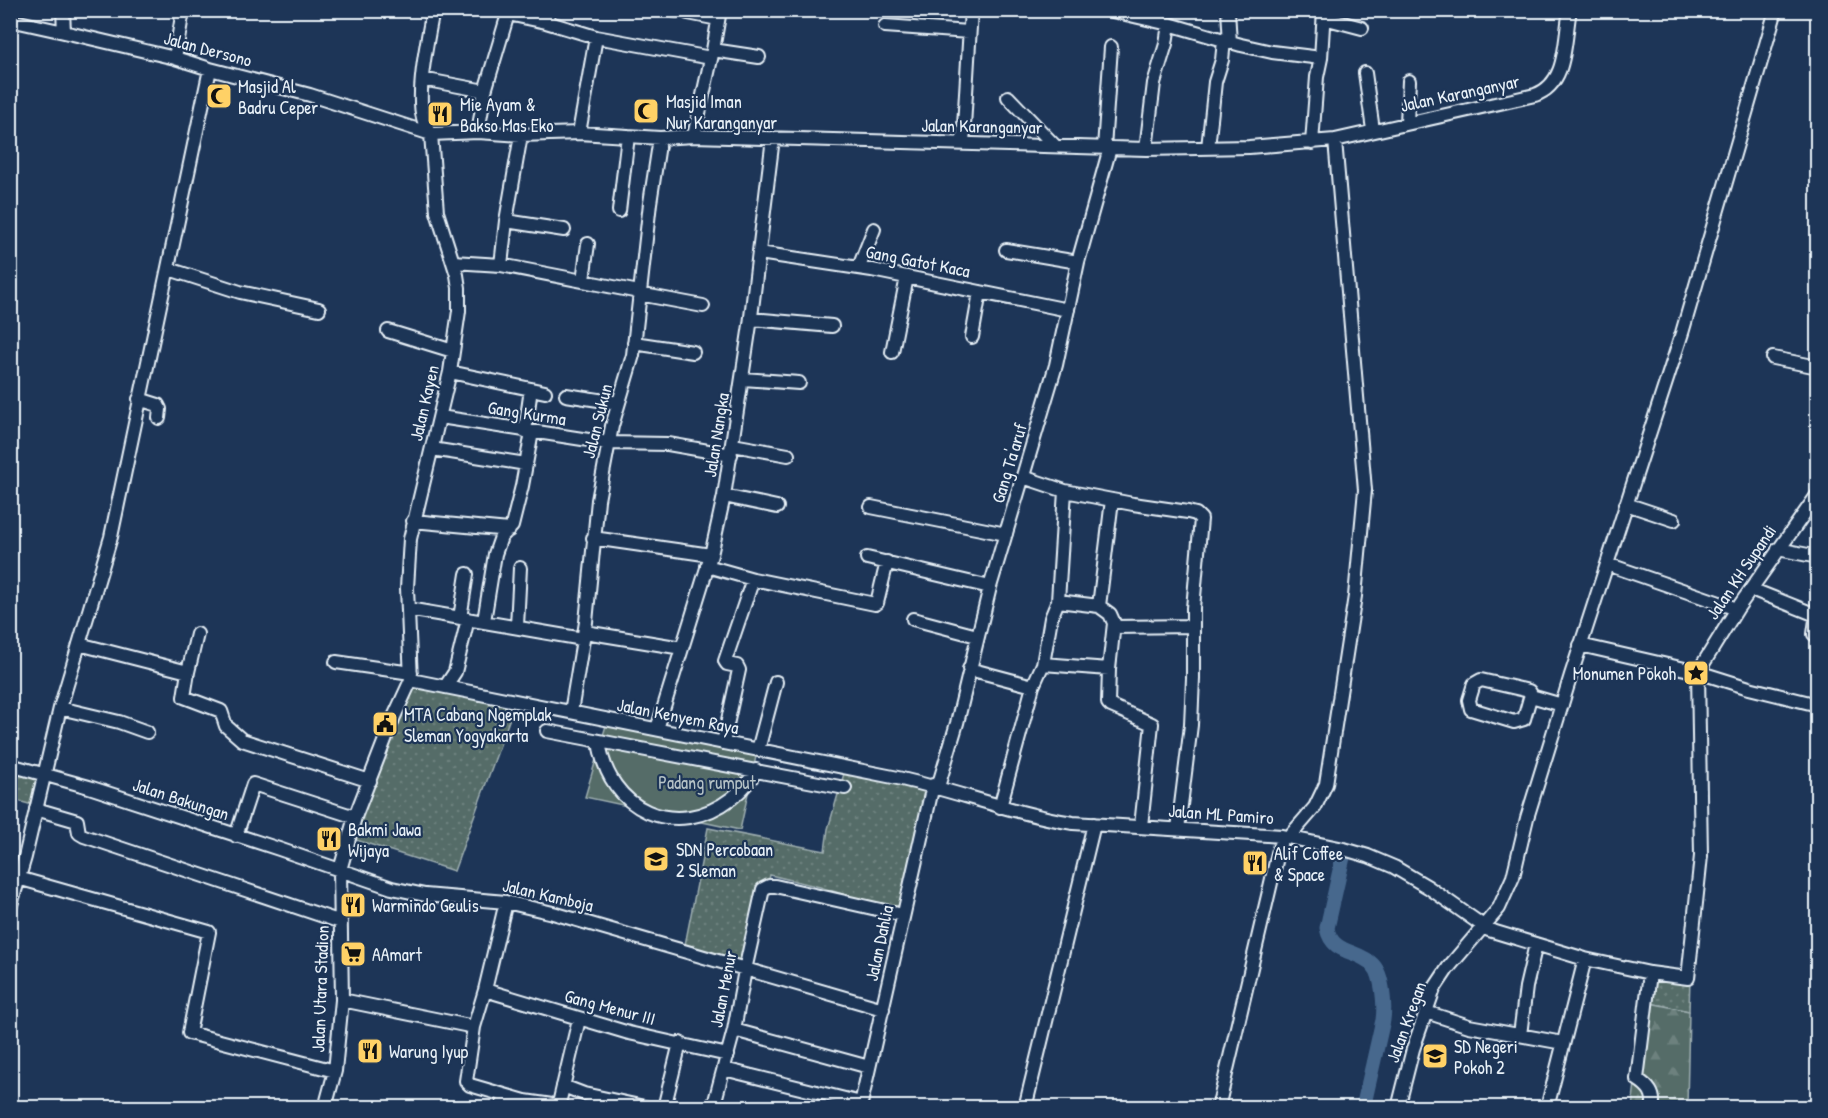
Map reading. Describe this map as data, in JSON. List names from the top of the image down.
{
  "streets": {
    "street": [
      "Jalan Dersono",
      "Jalan Karanganyar",
      "Gang Gatot Kaca",
      "Jalan Kayen",
      "Gang Kurma",
      "Jalan Sukun",
      "Jalan Nangka",
      "Gang Ta'aruf",
      "Jalan KH Supandi",
      "Jalan Kenyem Raya",
      "Jalan Bakungan",
      "Jalan ML Pamiro",
      "Jalan Kamboja",
      "Jalan Dahlia",
      "Jalan Utara Stadion",
      "Jalan Menur",
      "Gang Menur III",
      "Jalan Kregan"
    ]
  },
  "crossings": [
    ["Jalan Dersono", "Jalan Karanganyar"],
    ["Jalan Dersono", "Jalan Kayen"],
    ["Jalan Karanganyar", "Jalan Kayen"],
    ["Jalan Karanganyar", "Jalan Sukun"],
    ["Jalan Karanganyar", "Jalan Nangka"],
    ["Jalan Karanganyar", "Gang Ta'aruf"],
    ["Gang Gatot Kaca", "Jalan Nangka"],
    ["Gang Gatot Kaca", "Gang Ta'aruf"],
    ["Jalan Kayen", "Gang Kurma"],
    ["Jalan Kayen", "Jalan Kenyem Raya"],
    ["Jalan Kayen", "Jalan Utara Stadion"],
    ["Gang Kurma", "Jalan Sukun"],
    ["Gang Kurma", "Jalan Nangka"],
    ["Jalan Sukun", "Jalan Kenyem Raya"],
    ["Jalan Nangka", "Jalan Kenyem Raya"],
    ["Gang Ta'aruf", "Jalan Kenyem Raya"],
    ["Gang Ta'aruf", "Jalan ML Pamiro"],
    ["Gang Ta'aruf", "Jalan Dahlia"],
    ["Jalan KH Supandi", "Jalan ML Pamiro"],
    ["Jalan Kenyem Raya", "Jalan ML Pamiro"],
    ["Jalan Kenyem Raya", "Jalan Dahlia"],
    ["Jalan Kenyem Raya", "Jalan Utara Stadion"],
    ["Jalan Bakungan", "Jalan Kamboja"],
    ["Jalan Bakungan", "Jalan Utara Stadion"],
    ["Jalan ML Pamiro", "Jalan Dahlia"],
    ["Jalan ML Pamiro", "Jalan Kregan"],
    ["Jalan Kamboja", "Jalan Dahlia"],
    ["Jalan Kamboja", "Jalan Utara Stadion"],
    ["Jalan Kamboja", "Jalan Menur"],
    ["Jalan Dahlia", "Jalan Menur"],
    ["Jalan Menur", "Gang Menur III"]
  ],
  "parks": ["Padang rumput"],
  "places": {
    "mosque": ["Masjid Al Badru Ceper", "Masjid Iman Nur Karanganyar"],
    "restaurant": [
      "Mie Ayam & Bakso Mas Eko",
      "Bakmi Jawa Wijaya",
      "Alif Coffee & Space",
      "Warmindo Geulis",
      "Warung Iyup"
    ],
    "place": ["Monumen Pokoh"],
    "public building": ["MTA Cabang Ngemplak Sleman Yogyakarta"],
    "school or university": ["SDN Percobaan 2 Sleman", "SD Negeri Pokoh 2"],
    "supermarket": ["AAmart"]
  }
}
